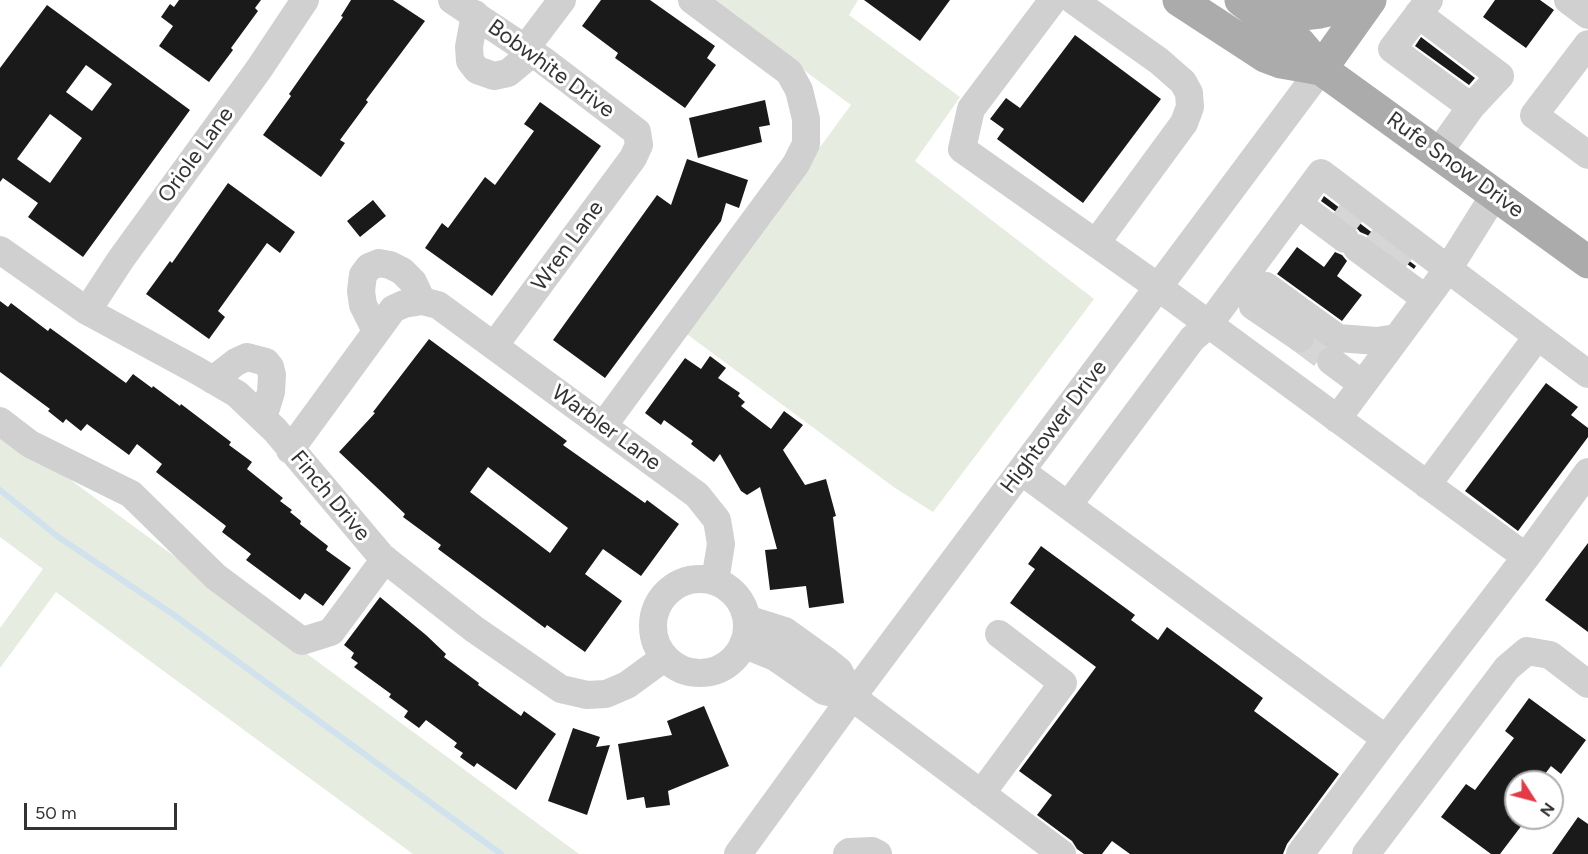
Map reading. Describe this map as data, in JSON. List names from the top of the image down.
{
  "streets": {
    "main road": ["Rufe Snow Drive", "Hightower Drive"],
    "street": [
      "Bobwhite Drive",
      "Oriole Lane",
      "Wren Lane",
      "Warbler Lane",
      "Finch Drive"
    ]
  },
  "crossings": [
    ["Bobwhite Drive", "Wren Lane"],
    ["Oriole Lane", "Finch Drive"],
    ["Rufe Snow Drive", "Hightower Drive"],
    ["Wren Lane", "Warbler Lane"],
    ["Warbler Lane", "Finch Drive"]
  ],
  "scale_bar": "50 m",
  "north": "bottom right"
}
